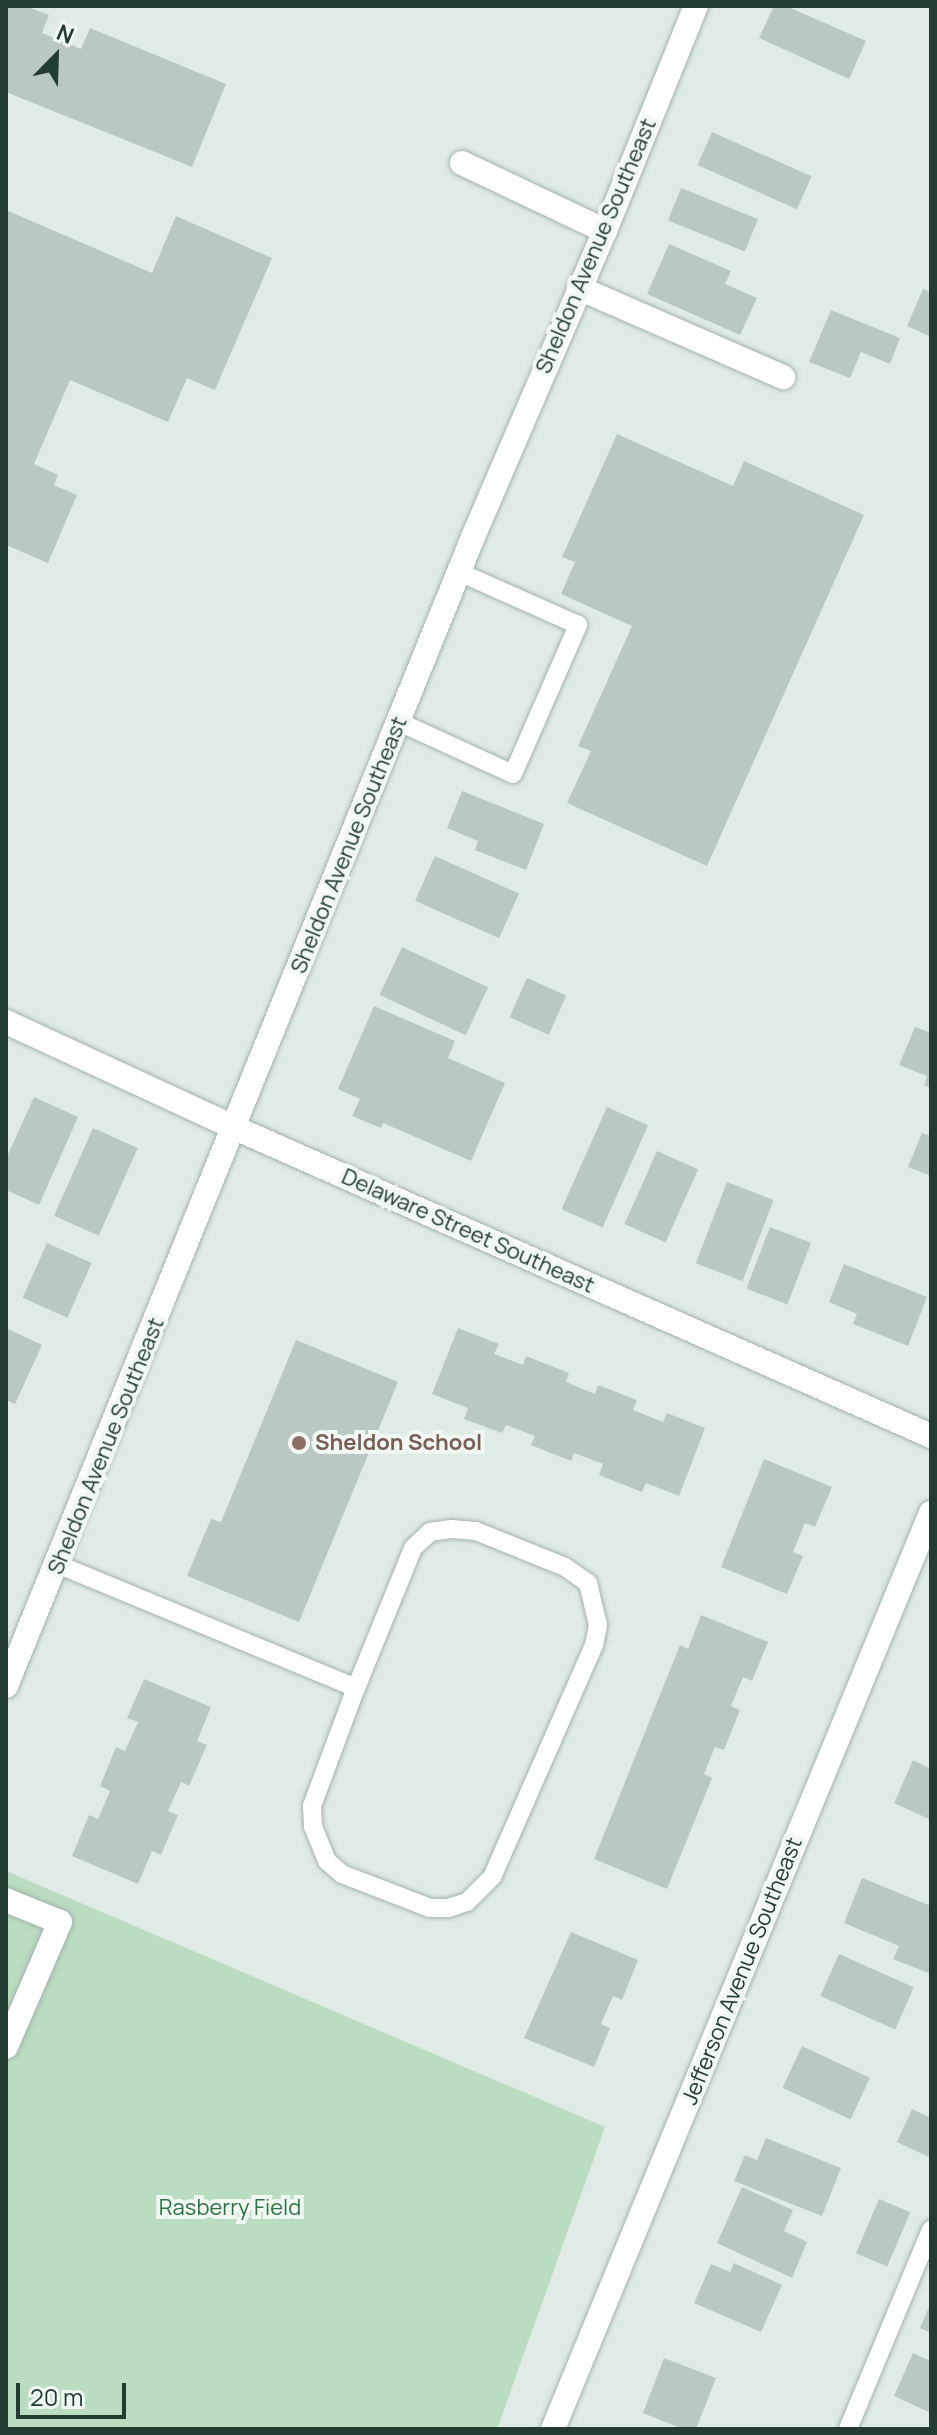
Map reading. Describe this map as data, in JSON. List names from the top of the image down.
{
  "streets": {
    "street": ["Sheldon Avenue Southeast", "Delaware Street Southeast", "Jefferson Avenue Southeast"]
  },
  "crossings": [
    ["Sheldon Avenue Southeast", "Delaware Street Southeast"]
  ],
  "parks": ["Rasberry Field"],
  "places": ["Sheldon School"],
  "scale_bar": "20 m",
  "north": "top right"
}
